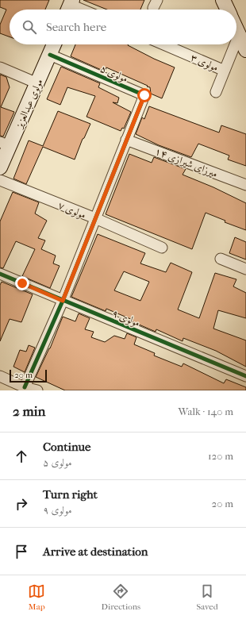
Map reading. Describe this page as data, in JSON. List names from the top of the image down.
{
  "streets": {
    "main road": ["مولوی عبدالعزیز"],
    "street": [
      "مولوی ۳",
      "مولوی ۵",
      "میرزای شیرازی ۱۴",
      "مولوی ۷",
      "مولوی ۹"
    ]
  },
  "crossings": [
    ["مولوی ۵", "مولوی عبدالعزیز"],
    ["مولوی ۵", "میرزای شیرازی ۱۴"],
    ["مولوی ۵", "مولوی ۷"],
    ["مولوی ۵", "مولوی ۹"]
  ],
  "scale_bar": "20 m",
  "page": {
    "search": "Search here",
    "scale": "20 m",
    "heading": ["2 min", "Walk · 140 m"],
    "list": [
      ["Continue", "مولوی ۵", "120 m"],
      ["Turn right", "مولوی ۹", "20 m"],
      "Arrive at destination"
    ],
    "nav": ["Map", "Directions", "Saved"]
  }
}
